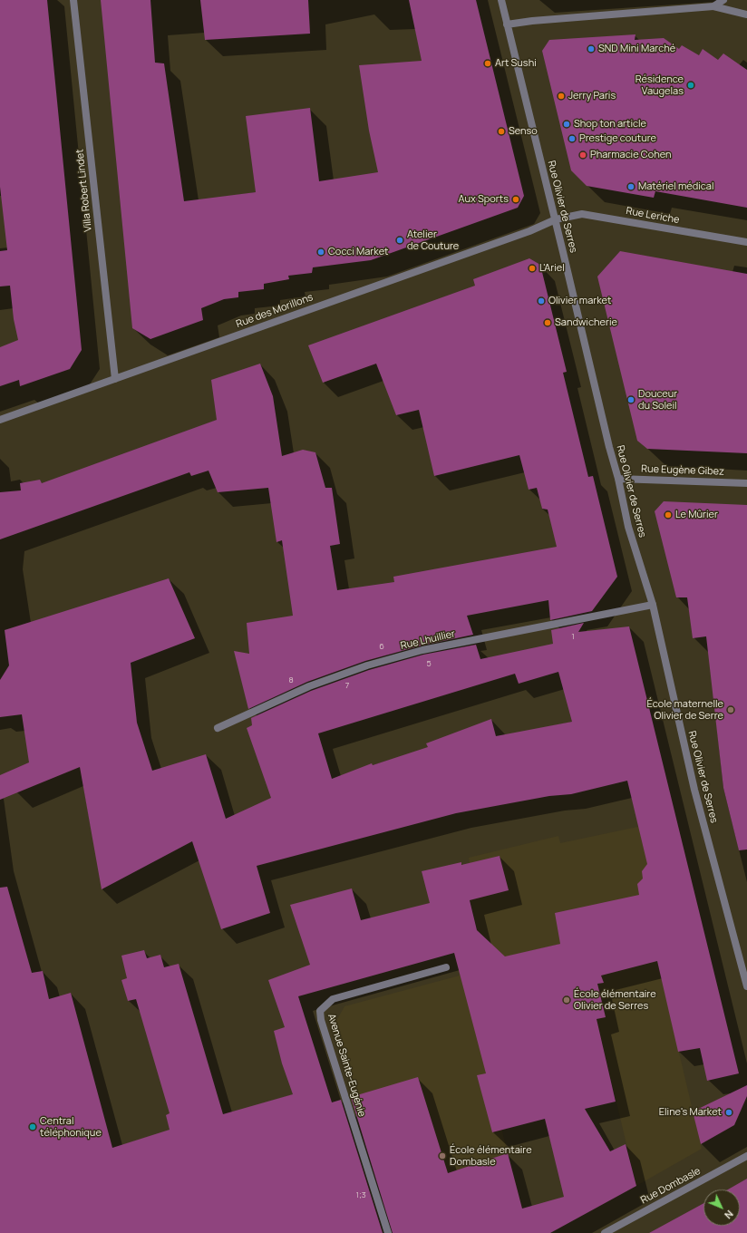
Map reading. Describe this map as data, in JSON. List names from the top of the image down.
{
  "streets": {
    "street": [
      "Villa Robert Lindet",
      "Rue Olivier de Serres",
      "Rue Leriche",
      "Rue des Morillons",
      "Rue Eugène Gibez",
      "Rue Lhuillier",
      "Avenue Sainte-Eugénie",
      "Rue Dombasle"
    ]
  },
  "crossings": [
    ["Villa Robert Lindet", "Rue des Morillons"],
    ["Rue Olivier de Serres", "Rue Leriche"],
    ["Rue Olivier de Serres", "Rue des Morillons"],
    ["Rue Olivier de Serres", "Rue Eugène Gibez"],
    ["Rue Olivier de Serres", "Rue Lhuillier"],
    ["Rue Leriche", "Rue des Morillons"]
  ],
  "places": [
    "SND Mini Marché",
    "Art Sushi",
    "Résidence Vaugelas",
    "Jerry Paris",
    "Shop ton article",
    "Senso",
    "Prestige couture",
    "Pharmacie Cohen",
    "Matériel médical",
    "Aux Sports",
    "Atelier de Couture",
    "Cocci Market",
    "L'Ariel",
    "Olivier market",
    "Sandwicherie",
    "Douceur du Soleil",
    "Le Mûrier",
    "École maternelle Olivier de Serre",
    "École élémentaire Olivier de Serres",
    "Eline's Market",
    "Central téléphonique",
    "École élémentaire Dombasle"
  ],
  "house_numbers": [
    "1",
    "6",
    "5",
    "8",
    "7",
    "1;3"
  ],
  "north": "bottom right"
}
